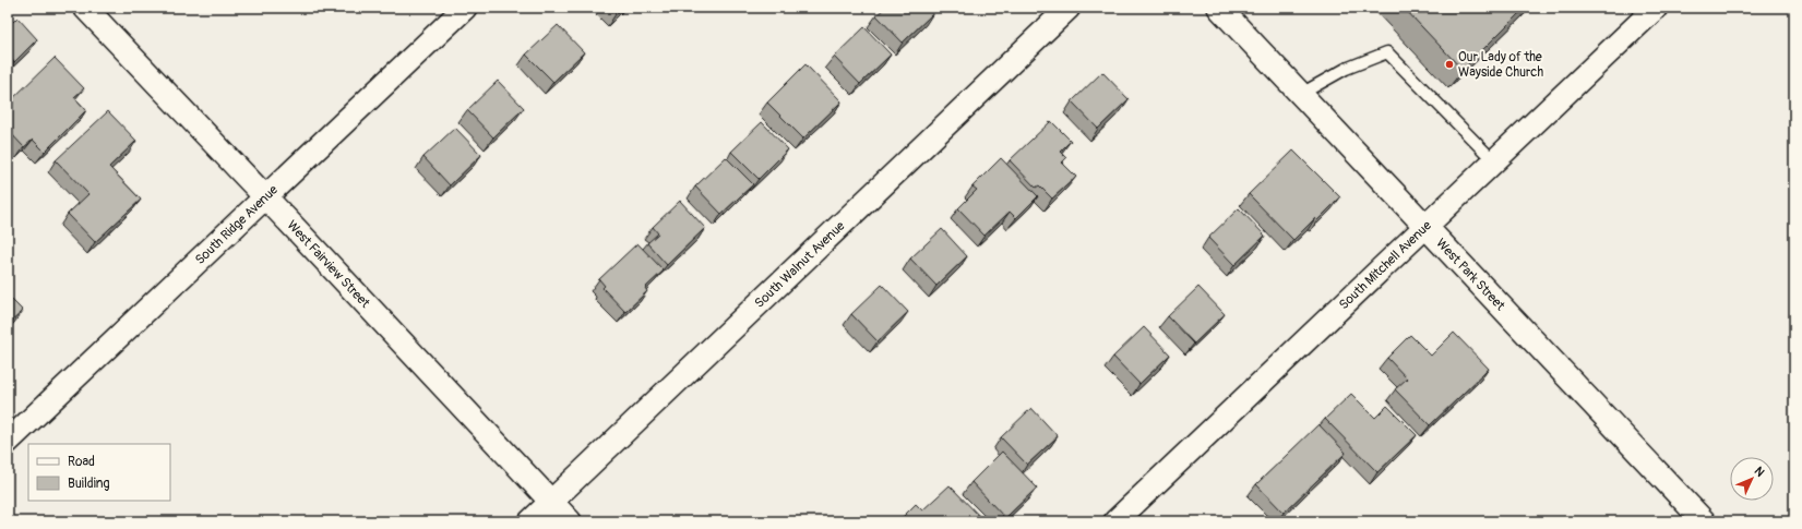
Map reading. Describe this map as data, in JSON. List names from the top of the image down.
{
  "streets": {
    "street": [
      "South Ridge Avenue",
      "West Fairview Street",
      "South Mitchell Avenue",
      "South Walnut Avenue",
      "West Park Street"
    ]
  },
  "crossings": [
    ["South Ridge Avenue", "West Fairview Street"],
    ["West Fairview Street", "South Walnut Avenue"],
    ["South Mitchell Avenue", "West Park Street"]
  ],
  "places": ["Our Lady of the Wayside Church"],
  "legend": ["Road", "Building"],
  "north": "top right"
}
